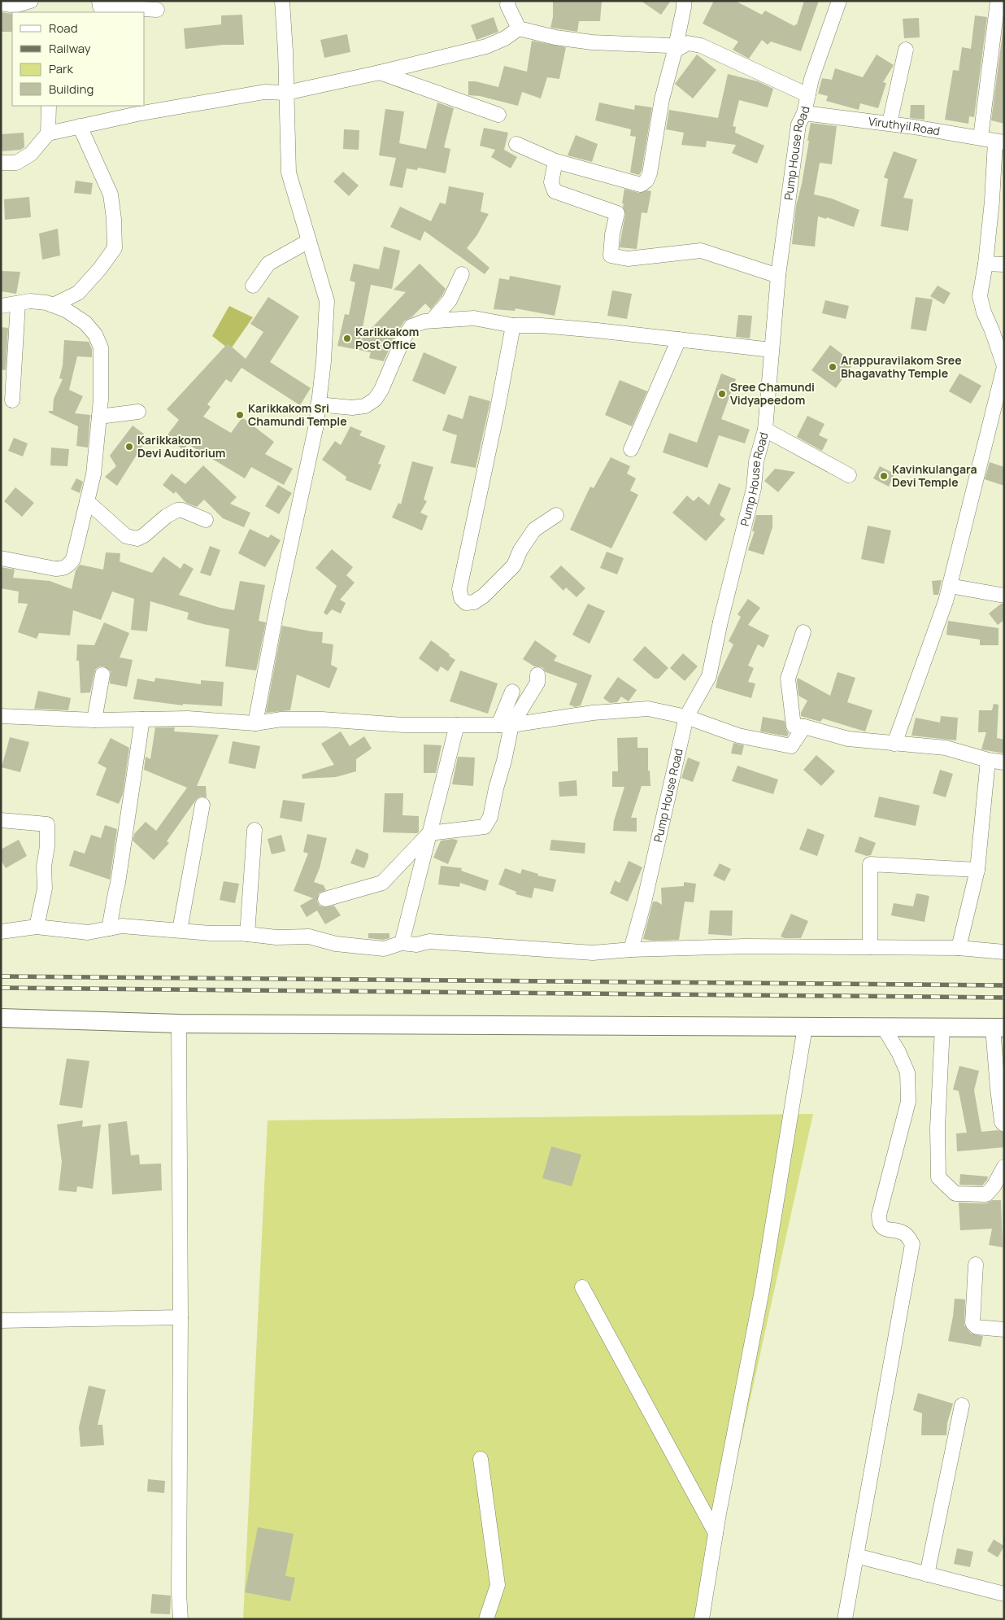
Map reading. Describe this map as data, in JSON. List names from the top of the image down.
{
  "streets": {
    "street": ["Viruthyil Road", "Pump House Road"]
  },
  "crossings": [
    ["Viruthyil Road", "Pump House Road"]
  ],
  "places": [
    "Karikkakom Post Office",
    "Arappuravilakom Sree Bhagavathy Temple",
    "Sree Chamundi Vidyapeedom",
    "Karikkakom Sri Chamundi Temple",
    "Karikkakom Devi Auditorium",
    "Kavinkulangara Devi Temple"
  ],
  "legend": [
    "Road",
    "Railway",
    "Park",
    "Building"
  ]
}
